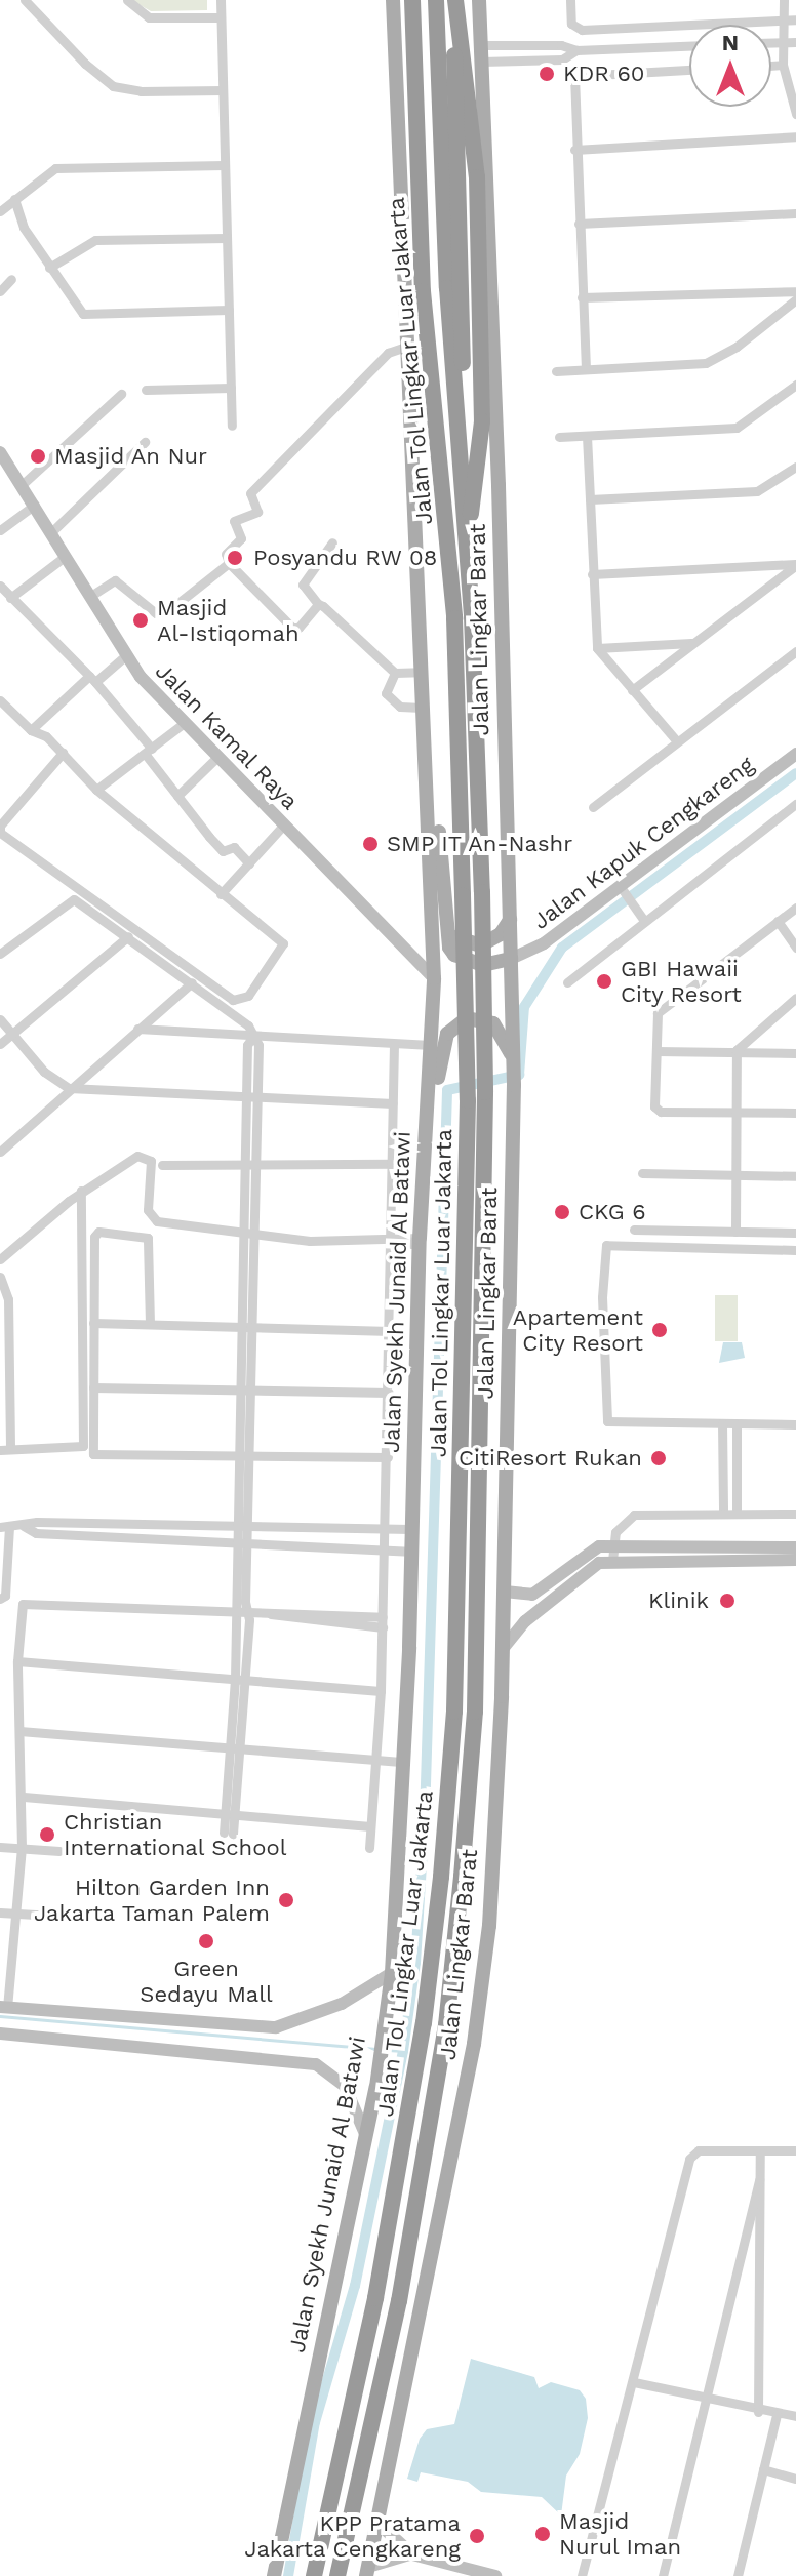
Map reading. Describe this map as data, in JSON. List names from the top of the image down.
{
  "streets": {
    "highway": ["Jalan Tol Lingkar Luar Jakarta"],
    "main road": ["Jalan Lingkar Barat", "Jalan Syekh Junaid Al Batawi"],
    "street": ["Jalan Kamal Raya", "Jalan Kapuk Cengkareng"]
  },
  "crossings": [
    ["Jalan Lingkar Barat", "Jalan Kapuk Cengkareng"],
    ["Jalan Kamal Raya", "Jalan Syekh Junaid Al Batawi"]
  ],
  "places": [
    "KDR 60",
    "Masjid An Nur",
    "Posyandu RW 08",
    "Masjid Al-Istiqomah",
    "SMP IT An-Nashr",
    "GBI Hawaii City Resort",
    "CKG 6",
    "Apartement City Resort",
    "CitiResort Rukan",
    "Klinik",
    "Christian International School",
    "Hilton Garden Inn Jakarta Taman Palem",
    "Green Sedayu Mall",
    "Masjid Nurul Iman",
    "KPP Pratama Jakarta Cengkareng"
  ],
  "north": "top"
}
